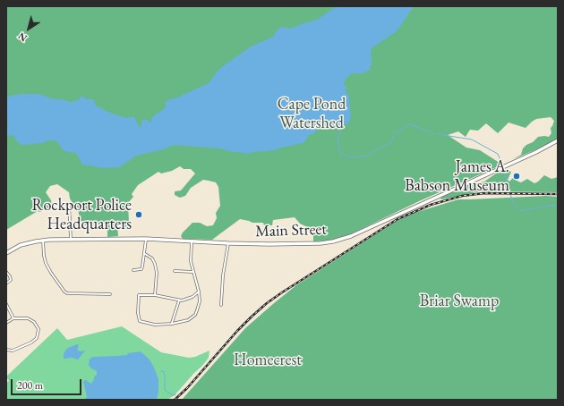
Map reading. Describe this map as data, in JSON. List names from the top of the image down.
{
  "streets": {
    "main road": ["Main Street"]
  },
  "parks": ["Cape Pond Watershed", "Briar Swamp", "Homecrest"],
  "places": ["James A. Babson Museum", "Rockport Police Headquarters"],
  "scale_bar": "200 m",
  "north": "bottom left"
}
